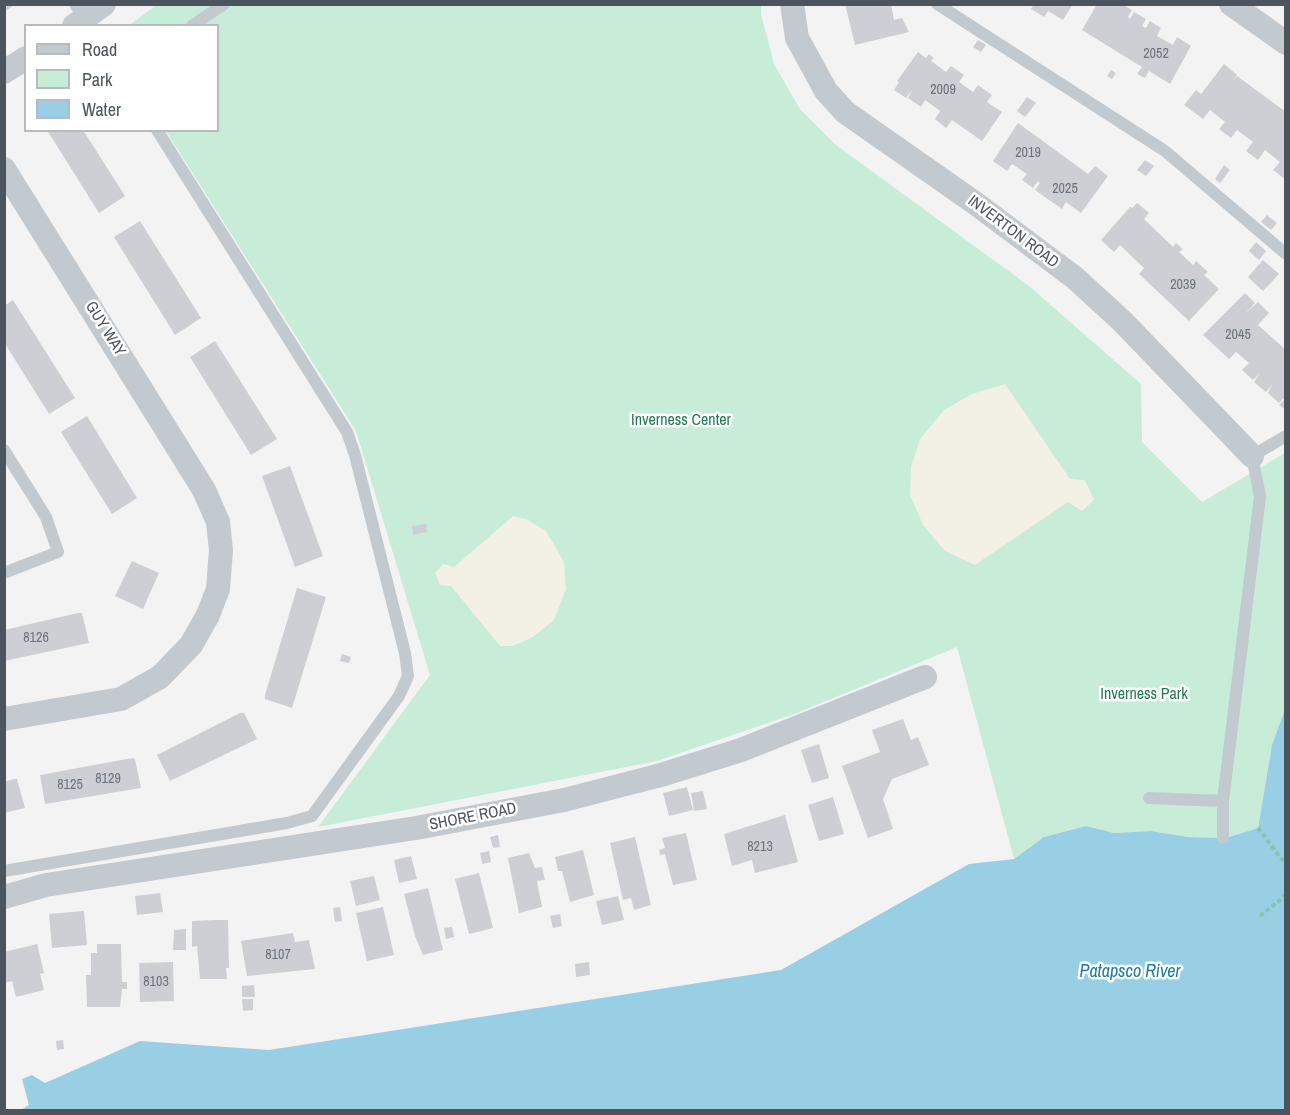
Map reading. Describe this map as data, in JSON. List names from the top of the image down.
{
  "streets": {
    "street": ["INVERTON ROAD", "GUY WAY", "SHORE ROAD"]
  },
  "water": ["Patapsco River"],
  "parks": ["Inverness Center", "Inverness Park"],
  "house_numbers": [
    "2052",
    "2009",
    "2019",
    "2025",
    "2039",
    "2045",
    "8126",
    "8129",
    "8125",
    "8213",
    "8107",
    "8103"
  ],
  "legend": ["Road", "Park", "Water"]
}
